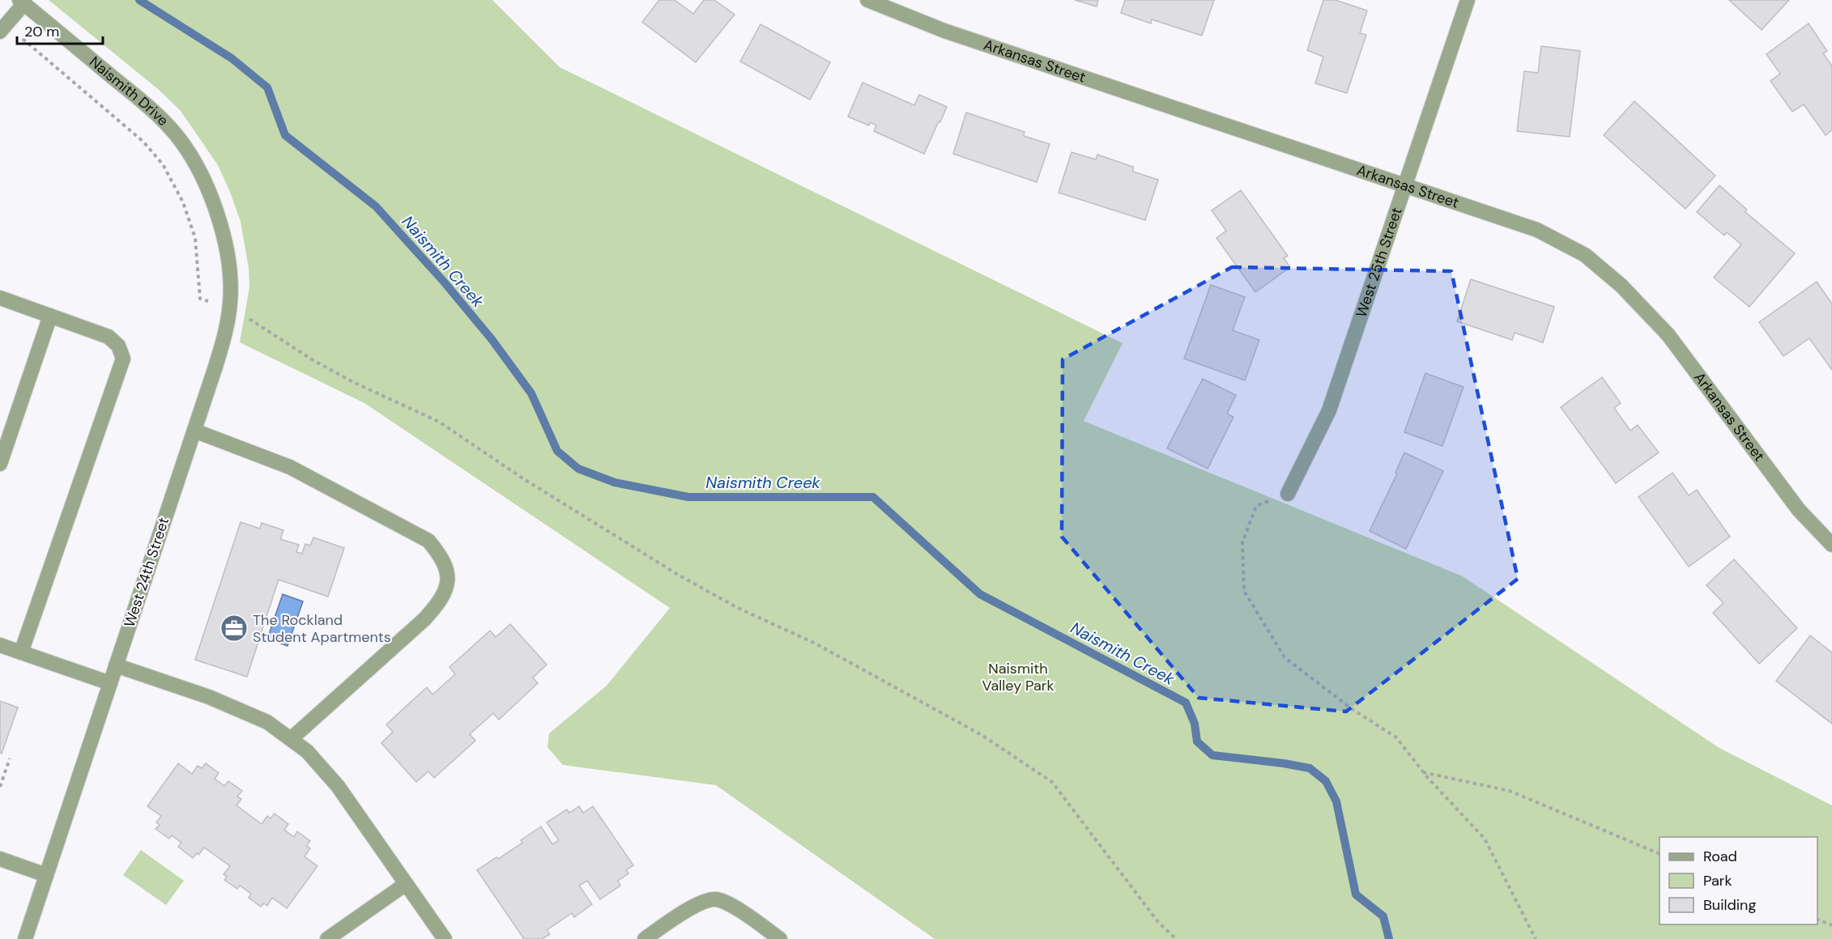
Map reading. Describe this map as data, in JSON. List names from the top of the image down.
{
  "streets": {
    "street": [
      "Arkansas Street",
      "Naismith Drive",
      "West 25th Street",
      "West 24th Street"
    ]
  },
  "crossings": [
    ["Arkansas Street", "West 25th Street"],
    ["Naismith Drive", "West 24th Street"]
  ],
  "water": ["Naismith Creek"],
  "parks": ["Naismith Valley Park"],
  "places": {
    "office": ["The Rockland Student Apartments"]
  },
  "legend": ["Road", "Park", "Building"],
  "scale_bar": "20 m"
}
